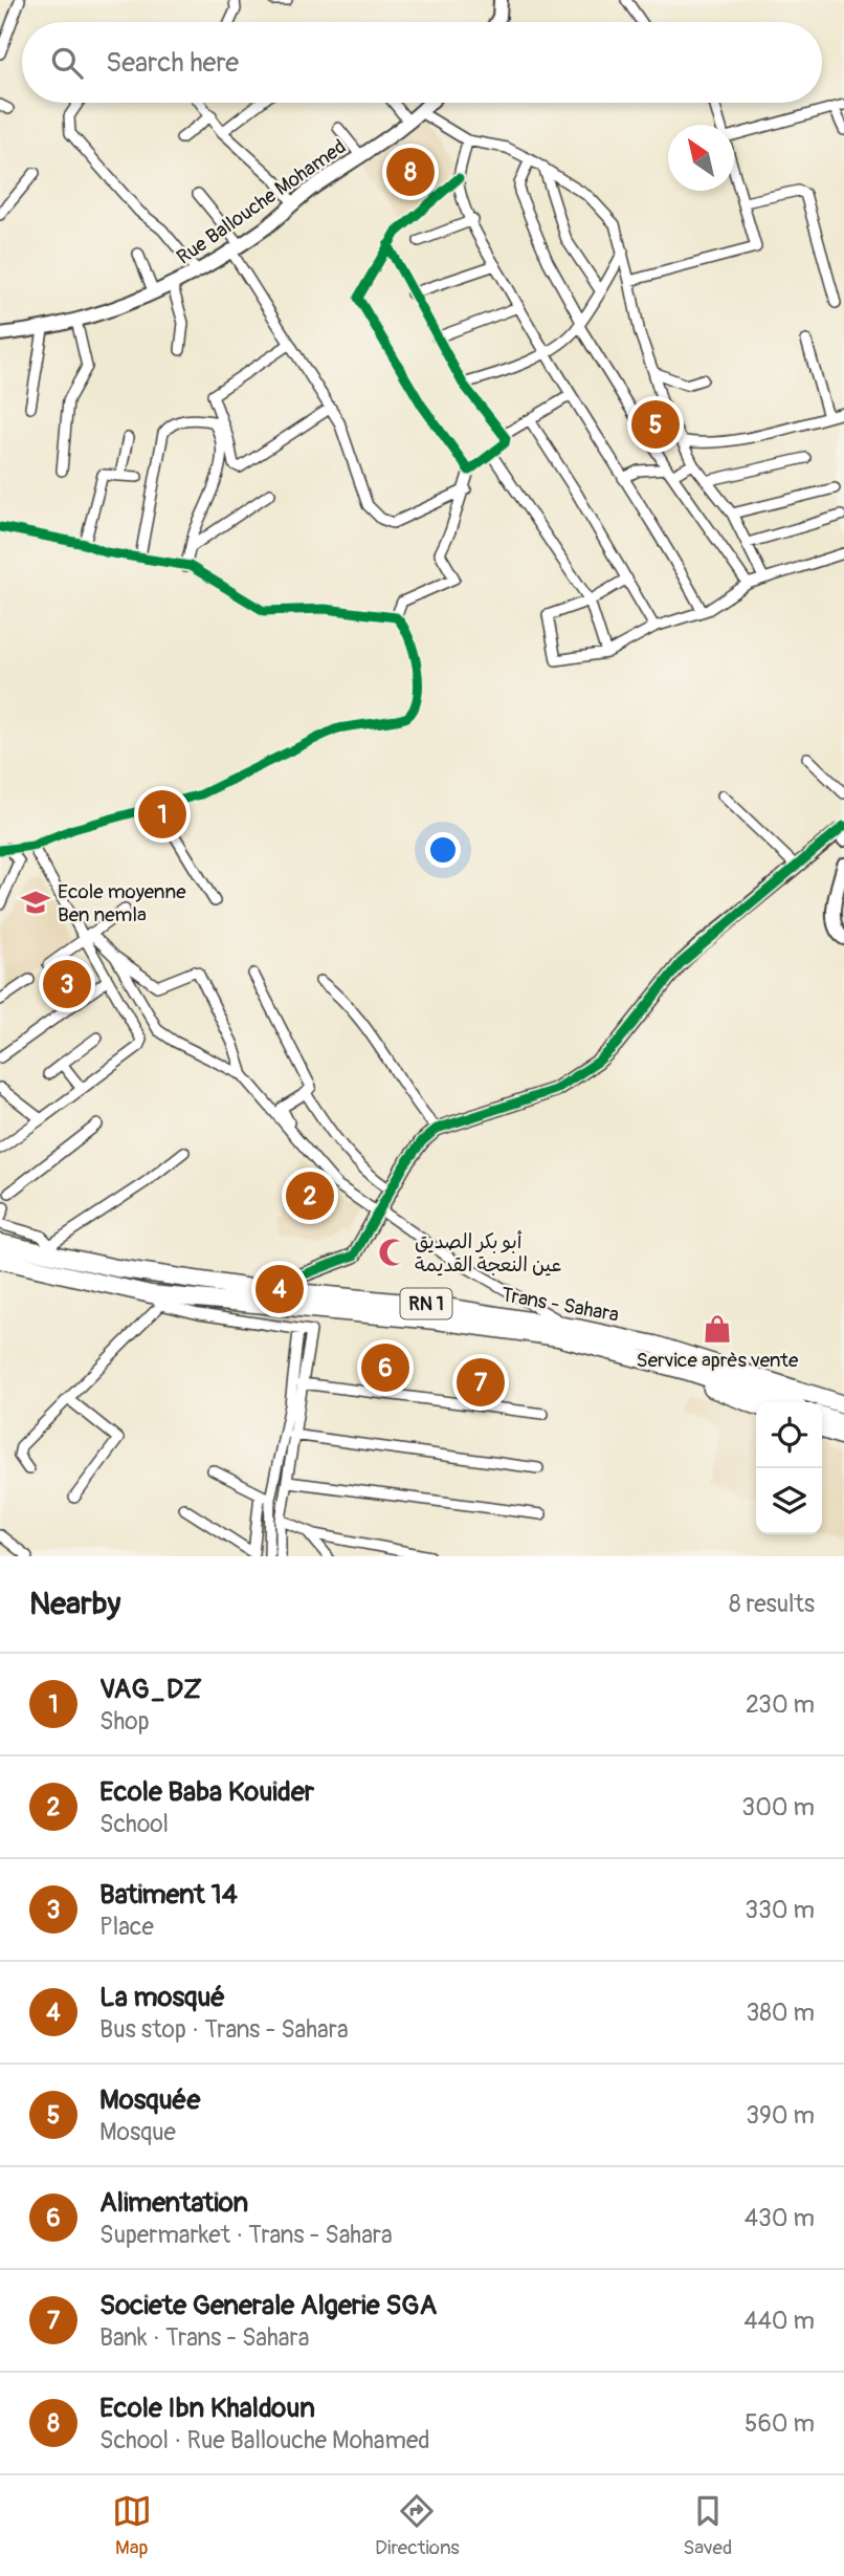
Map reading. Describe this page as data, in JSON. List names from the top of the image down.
{
  "streets": {
    "highway": ["RN 1", "Trans - Sahara"],
    "street": ["Rue Ballouche Mohamed"]
  },
  "places": {
    "school or university": ["Ecole moyenne Ben nemla"],
    "mosque": ["أبو بكر الصديق عين النعجة القديمة"],
    "shop": ["Service après vente"]
  },
  "north": "top left",
  "page": {
    "search": "Search here",
    "pins": [
      "8",
      "5",
      "1",
      "3",
      "2",
      "4",
      "6",
      "7"
    ],
    "heading": ["Nearby", "8 results"],
    "list": [
      {
        "mark": "1",
        "name": "VAG_DZ",
        "note": "Shop",
        "value": "230 m"
      },
      {
        "mark": "2",
        "name": "Ecole Baba Kouider",
        "note": "School",
        "value": "300 m"
      },
      {
        "mark": "3",
        "name": "Batiment 14",
        "note": "Place",
        "value": "330 m"
      },
      {
        "mark": "4",
        "name": "La mosqué",
        "note": "Bus stop · Trans - Sahara",
        "value": "380 m"
      },
      {
        "mark": "5",
        "name": "Mosquée",
        "note": "Mosque",
        "value": "390 m"
      },
      {
        "mark": "6",
        "name": "Alimentation",
        "note": "Supermarket · Trans - Sahara",
        "value": "430 m"
      },
      {
        "mark": "7",
        "name": "Societe Generale Algerie SGA",
        "note": "Bank · Trans - Sahara",
        "value": "440 m"
      },
      {
        "mark": "8",
        "name": "Ecole Ibn Khaldoun",
        "note": "School · Rue Ballouche Mohamed",
        "value": "560 m"
      }
    ],
    "nav": ["Map", "Directions", "Saved"]
  }
}
